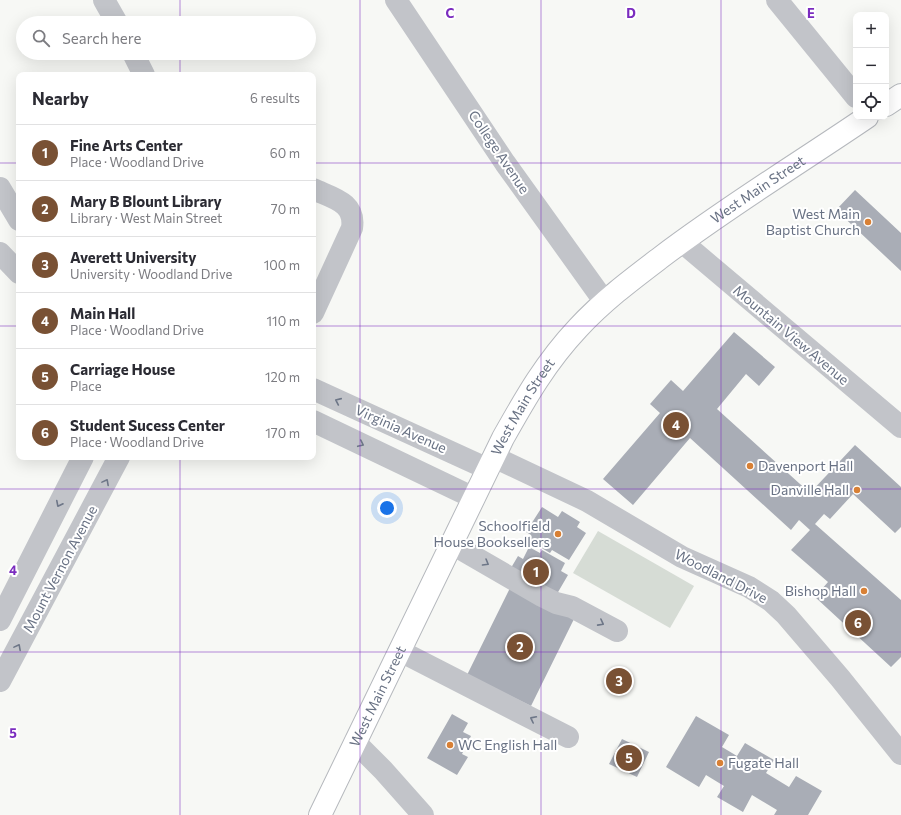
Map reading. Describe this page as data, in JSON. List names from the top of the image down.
{
  "streets": {
    "main road": ["West Main Street"],
    "street": [
      "College Avenue",
      "Mountain View Avenue",
      "Virginia Avenue",
      "Mount Vernon Avenue",
      "Woodland Drive"
    ]
  },
  "crossings": [
    ["College Avenue", "West Main Street"],
    ["West Main Street", "Mountain View Avenue"],
    ["West Main Street", "Virginia Avenue"],
    ["West Main Street", "Woodland Drive"],
    ["Virginia Avenue", "Woodland Drive"]
  ],
  "places": [
    "West Main Baptist Church",
    "Davenport Hall",
    "Danville Hall",
    "Schoolfield House Booksellers",
    "Bishop Hall",
    "WC English Hall",
    "Fugate Hall"
  ],
  "page": {
    "map_buttons": ["+", "−"],
    "search": "Search here",
    "heading": ["Nearby", "6 results"],
    "list": [
      {
        "mark": "1",
        "name": "Fine Arts Center",
        "note": "Place · Woodland Drive",
        "value": "60 m"
      },
      {
        "mark": "2",
        "name": "Mary B Blount Library",
        "note": "Library · West Main Street",
        "value": "70 m"
      },
      {
        "mark": "3",
        "name": "Averett University",
        "note": "University · Woodland Drive",
        "value": "100 m"
      },
      {
        "mark": "4",
        "name": "Main Hall",
        "note": "Place · Woodland Drive",
        "value": "110 m"
      },
      {
        "mark": "5",
        "name": "Carriage House",
        "note": "Place",
        "value": "120 m"
      },
      {
        "mark": "6",
        "name": "Student Sucess Center",
        "note": "Place · Woodland Drive",
        "value": "170 m"
      }
    ],
    "pins": [
      "4",
      "1",
      "6",
      "2",
      "3",
      "5"
    ]
  },
  "grid": {
    "columns": ["C", "D", "E"],
    "rows": ["4", "5"]
  }
}
